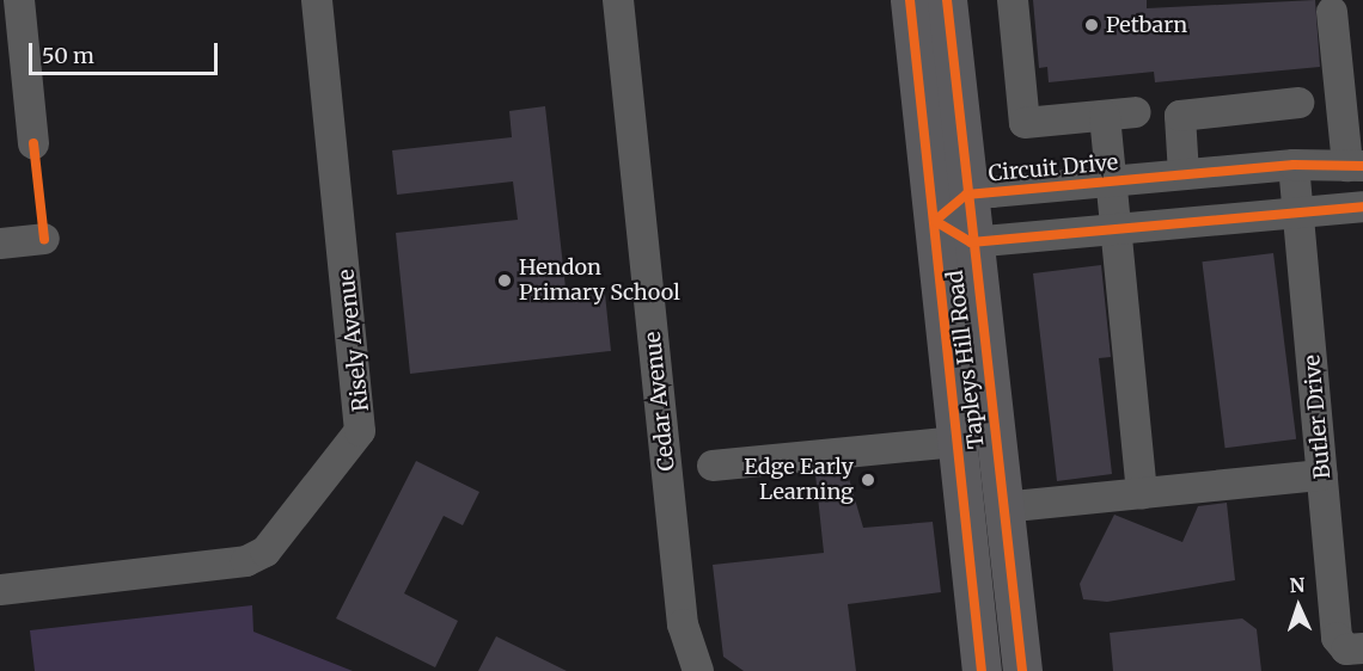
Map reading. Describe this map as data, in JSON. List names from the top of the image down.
{
  "streets": {
    "main road": ["Tapleys Hill Road"],
    "street": [
      "Circuit Drive",
      "Risely Avenue",
      "Cedar Avenue",
      "Butler Drive"
    ]
  },
  "crossings": [
    ["Circuit Drive", "Tapleys Hill Road"],
    ["Circuit Drive", "Butler Drive"]
  ],
  "places": ["Petbarn", "Hendon Primary School", "Edge Early Learning"],
  "scale_bar": "50 m",
  "north": "top"
}
